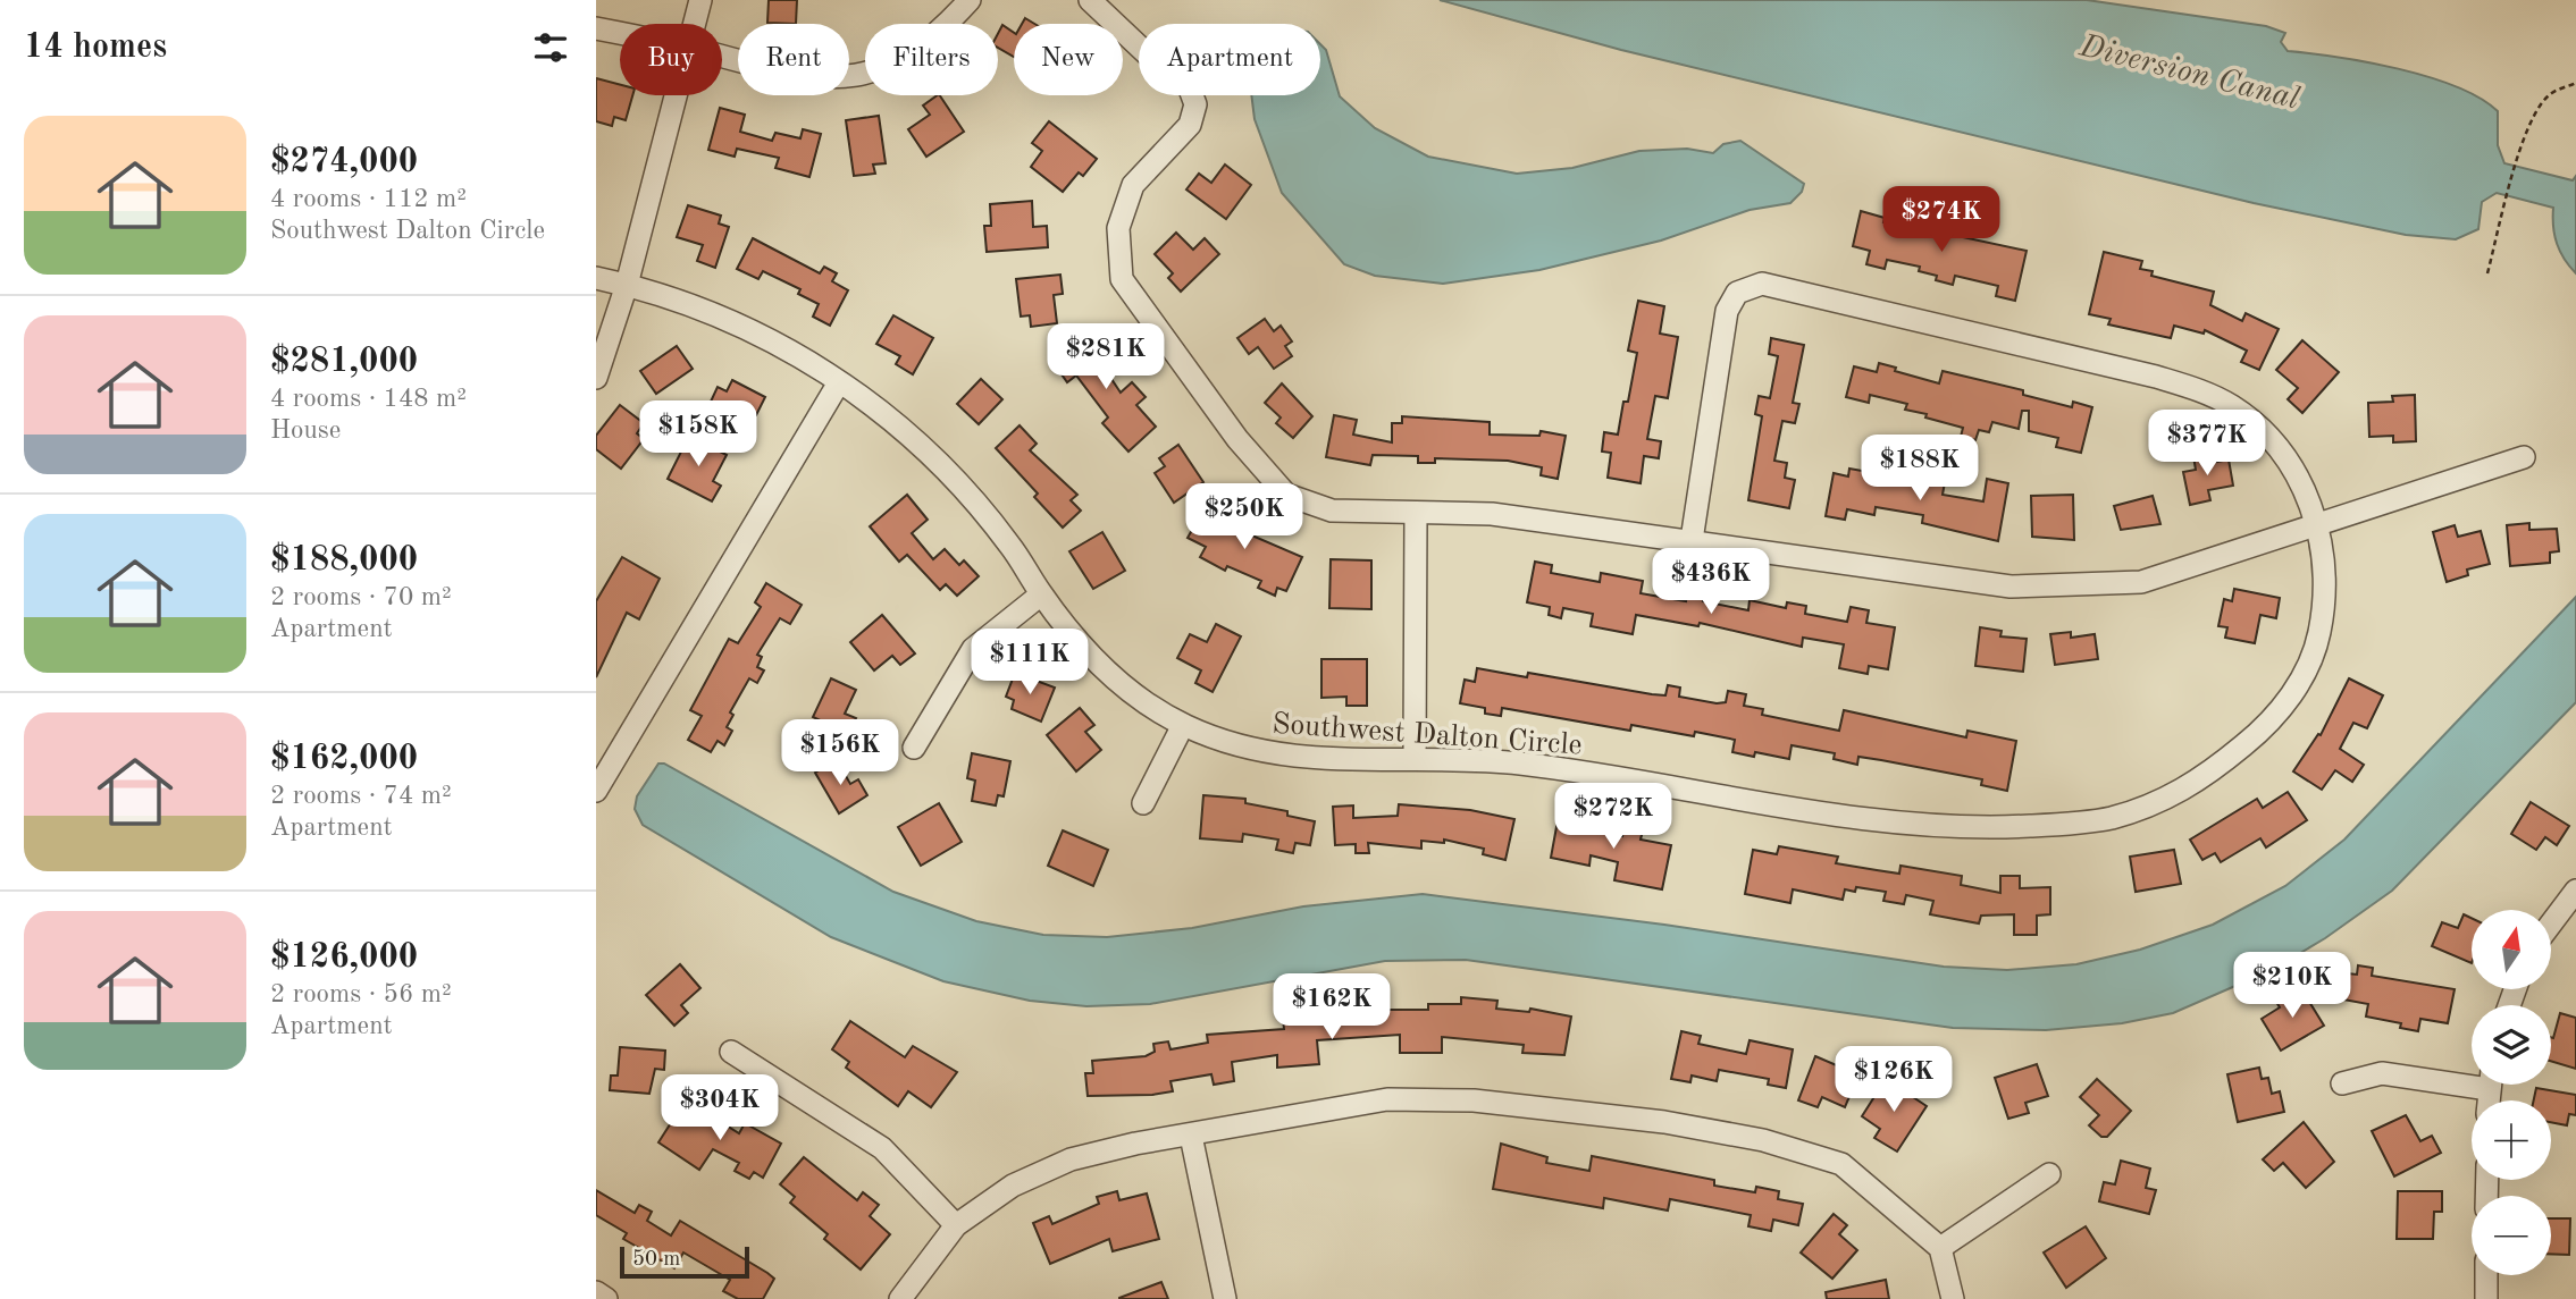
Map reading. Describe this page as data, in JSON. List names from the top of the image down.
{
  "streets": {
    "street": ["Southwest Dalton Circle"]
  },
  "water": ["Diversion Canal"],
  "scale_bar": "50 m",
  "north": "top",
  "page": {
    "heading": "14 homes",
    "chip": [
      "Buy",
      "Rent",
      "Filters",
      "New",
      "Apartment"
    ],
    "list": [
      {
        "name": "$274,000",
        "note": "4 rooms · 112 m² · Southwest Dalton Circle"
      },
      {
        "name": "$281,000",
        "note": "4 rooms · 148 m² · House"
      },
      {
        "name": "$188,000",
        "note": "2 rooms · 70 m² · Apartment"
      },
      {
        "name": "$162,000",
        "note": "2 rooms · 74 m² · Apartment"
      },
      {
        "name": "$126,000",
        "note": "2 rooms · 56 m² · Apartment"
      }
    ],
    "price": [
      "$274K",
      "$281K",
      "$158K",
      "$377K",
      "$188K",
      "$250K",
      "$436K",
      "$111K",
      "$156K",
      "$272K",
      "$210K",
      "$162K",
      "$126K",
      "$304K"
    ],
    "map_buttons": ["+", "−"],
    "scale": "50 m"
  }
}
